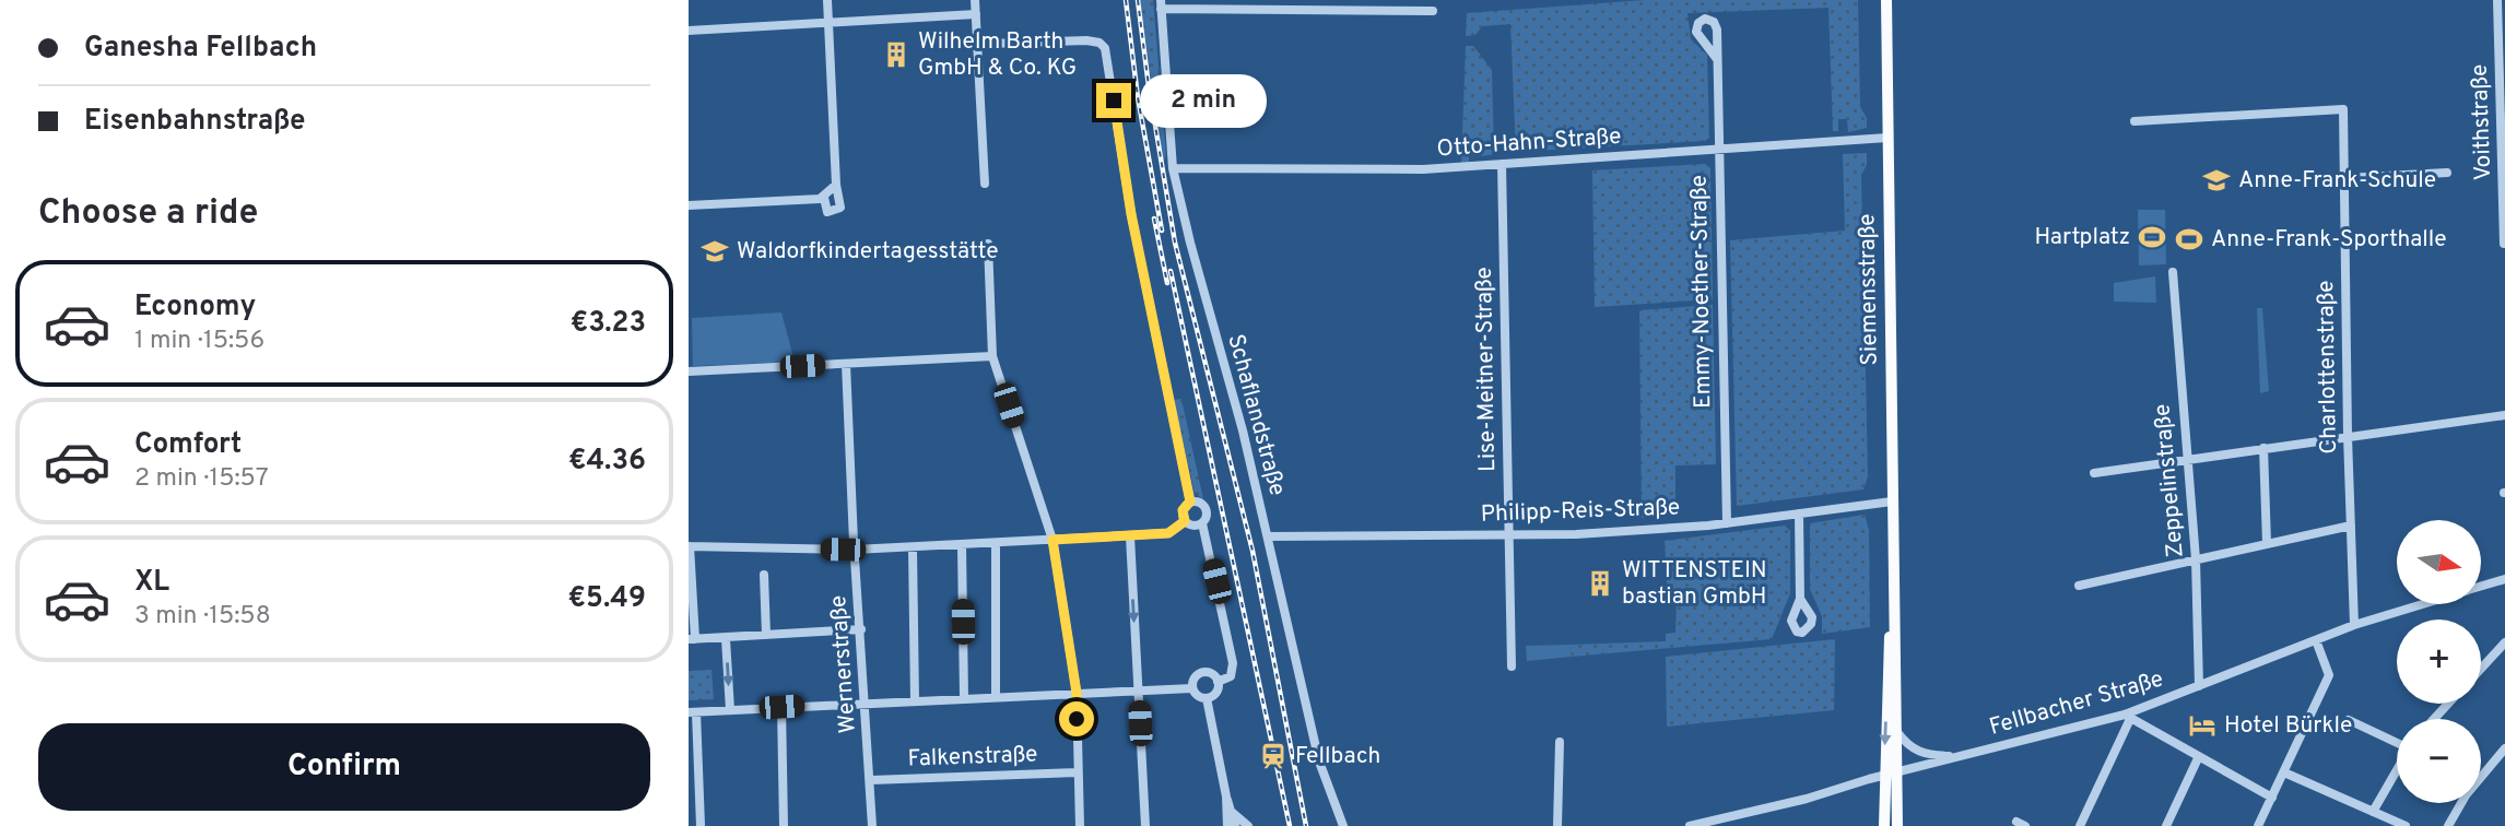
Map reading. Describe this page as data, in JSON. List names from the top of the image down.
{
  "streets": {
    "main road": ["Siemensstraße"],
    "street": [
      "Voithstraße",
      "Otto-Hahn-Straße",
      "Emmy-Noether-Straße",
      "Charlottenstraße",
      "Lise-Meitner-Straße",
      "Schaflandstraße",
      "Zeppelinstraße",
      "Philipp-Reis-Straße",
      "Wernerstraße",
      "Fellbacher Straße",
      "Falkenstraße"
    ]
  },
  "crossings": [
    ["Otto-Hahn-Straße", "Siemensstraße"],
    ["Otto-Hahn-Straße", "Emmy-Noether-Straße"],
    ["Otto-Hahn-Straße", "Lise-Meitner-Straße"],
    ["Otto-Hahn-Straße", "Schaflandstraße"],
    ["Siemensstraße", "Philipp-Reis-Straße"],
    ["Siemensstraße", "Fellbacher Straße"],
    ["Emmy-Noether-Straße", "Philipp-Reis-Straße"],
    ["Charlottenstraße", "Fellbacher Straße"],
    ["Lise-Meitner-Straße", "Philipp-Reis-Straße"],
    ["Schaflandstraße", "Philipp-Reis-Straße"],
    ["Zeppelinstraße", "Fellbacher Straße"],
    ["Wernerstraße", "Falkenstraße"]
  ],
  "places": {
    "building": ["Wilhelm Barth GmbH & Co. KG", "WITTENSTEIN bastian GmbH"],
    "school or university": ["Anne-Frank-Schule", "Waldorfkindertagesstätte"],
    "sports": ["Hartplatz", "Anne-Frank-Sporthalle"],
    "hotel": ["Hotel Bürkle"],
    "station": ["Fellbach"]
  },
  "north": "right",
  "page": {
    "banner": ["Ganesha Fellbach", "Eisenbahnstraße"],
    "bubble": "2 min",
    "heading": "Choose a ride",
    "list": [
      {
        "name": "Economy",
        "note": "1 min · 15:56",
        "value": "€3.23"
      },
      {
        "name": "Comfort",
        "note": "2 min · 15:57",
        "value": "€4.36"
      },
      {
        "name": "XL",
        "note": "3 min · 15:58",
        "value": "€5.49"
      }
    ],
    "map_buttons": ["+", "−"],
    "buttons": "Confirm"
  }
}
